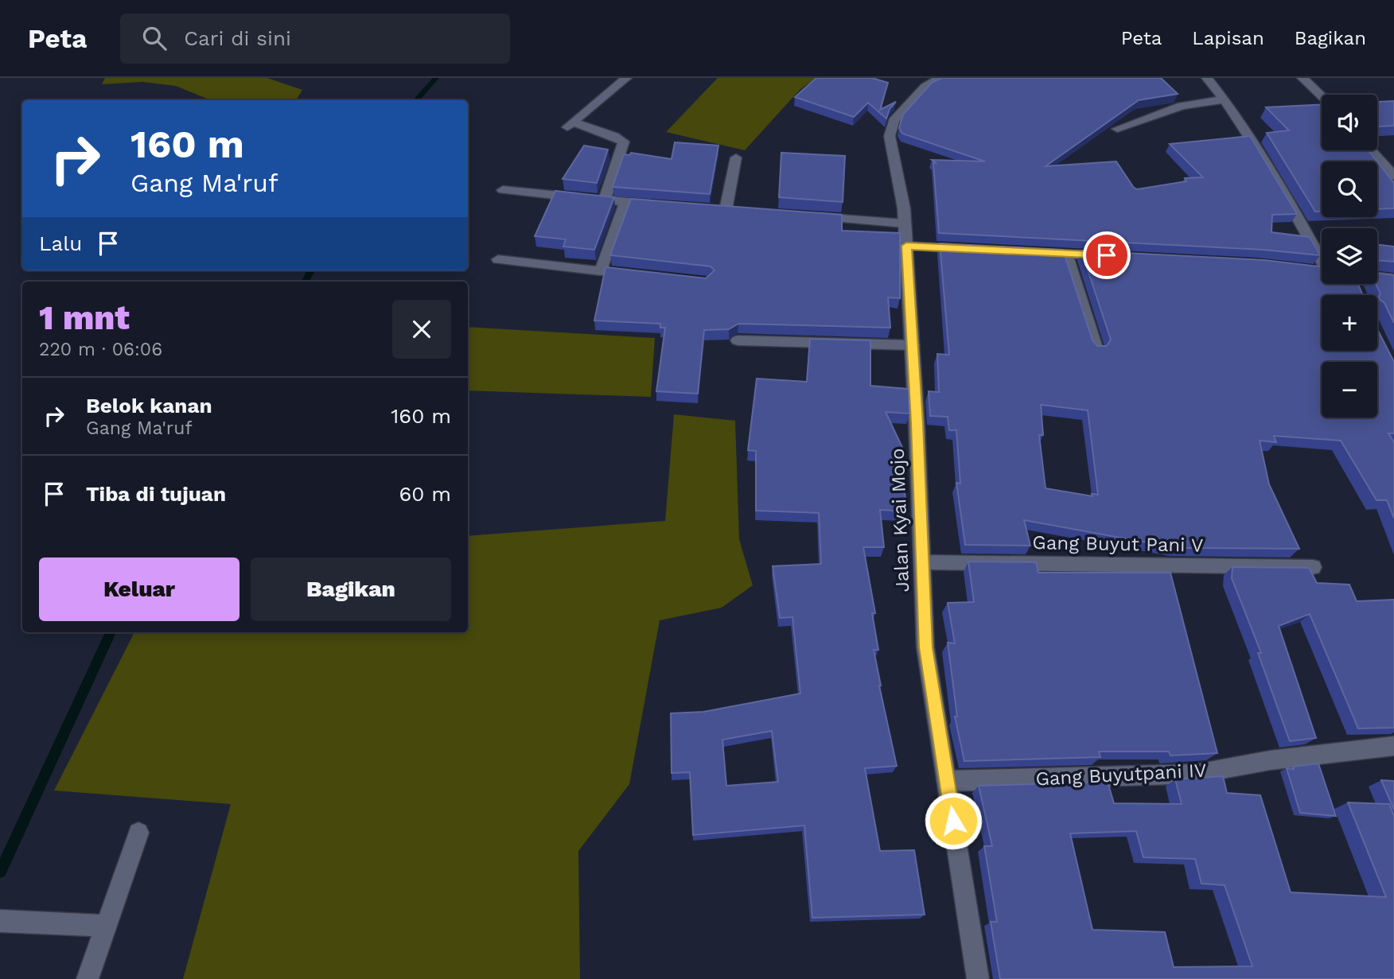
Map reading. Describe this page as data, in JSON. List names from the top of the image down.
{
  "streets": {
    "street": ["Jalan Kyai Mojo", "Gang Buyut Pani V", "Gang Buyutpani IV"]
  },
  "crossings": [
    ["Jalan Kyai Mojo", "Gang Buyut Pani V"],
    ["Jalan Kyai Mojo", "Gang Buyutpani IV"]
  ],
  "page": {
    "header": "Peta",
    "search": "Cari di sini",
    "nav": ["Peta", "Lapisan", "Bagikan"],
    "map_buttons": ["+", "−"],
    "turn": ["160 m", "Gang Ma'ruf"],
    "then": "Lalu",
    "heading": ["1 mnt", "220 m · 06:06"],
    "list": [
      {
        "name": "Belok kanan",
        "note": "Gang Ma'ruf",
        "value": "160 m"
      },
      {
        "name": "Tiba di tujuan",
        "value": "60 m"
      }
    ],
    "buttons": ["Keluar", "Bagikan"]
  }
}
